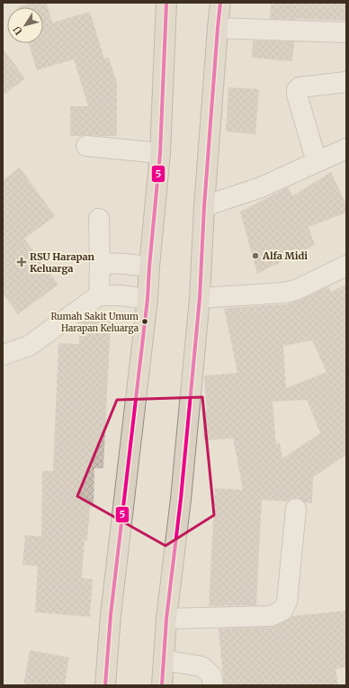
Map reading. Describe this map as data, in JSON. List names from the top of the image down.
{
  "places": {
    "other": ["Alfa Midi", "Rumah Sakit Umum Harapan Keluarga"],
    "health": ["RSU Harapan Keluarga"]
  },
  "lines": ["transit line 5"],
  "north": "bottom left"
}
